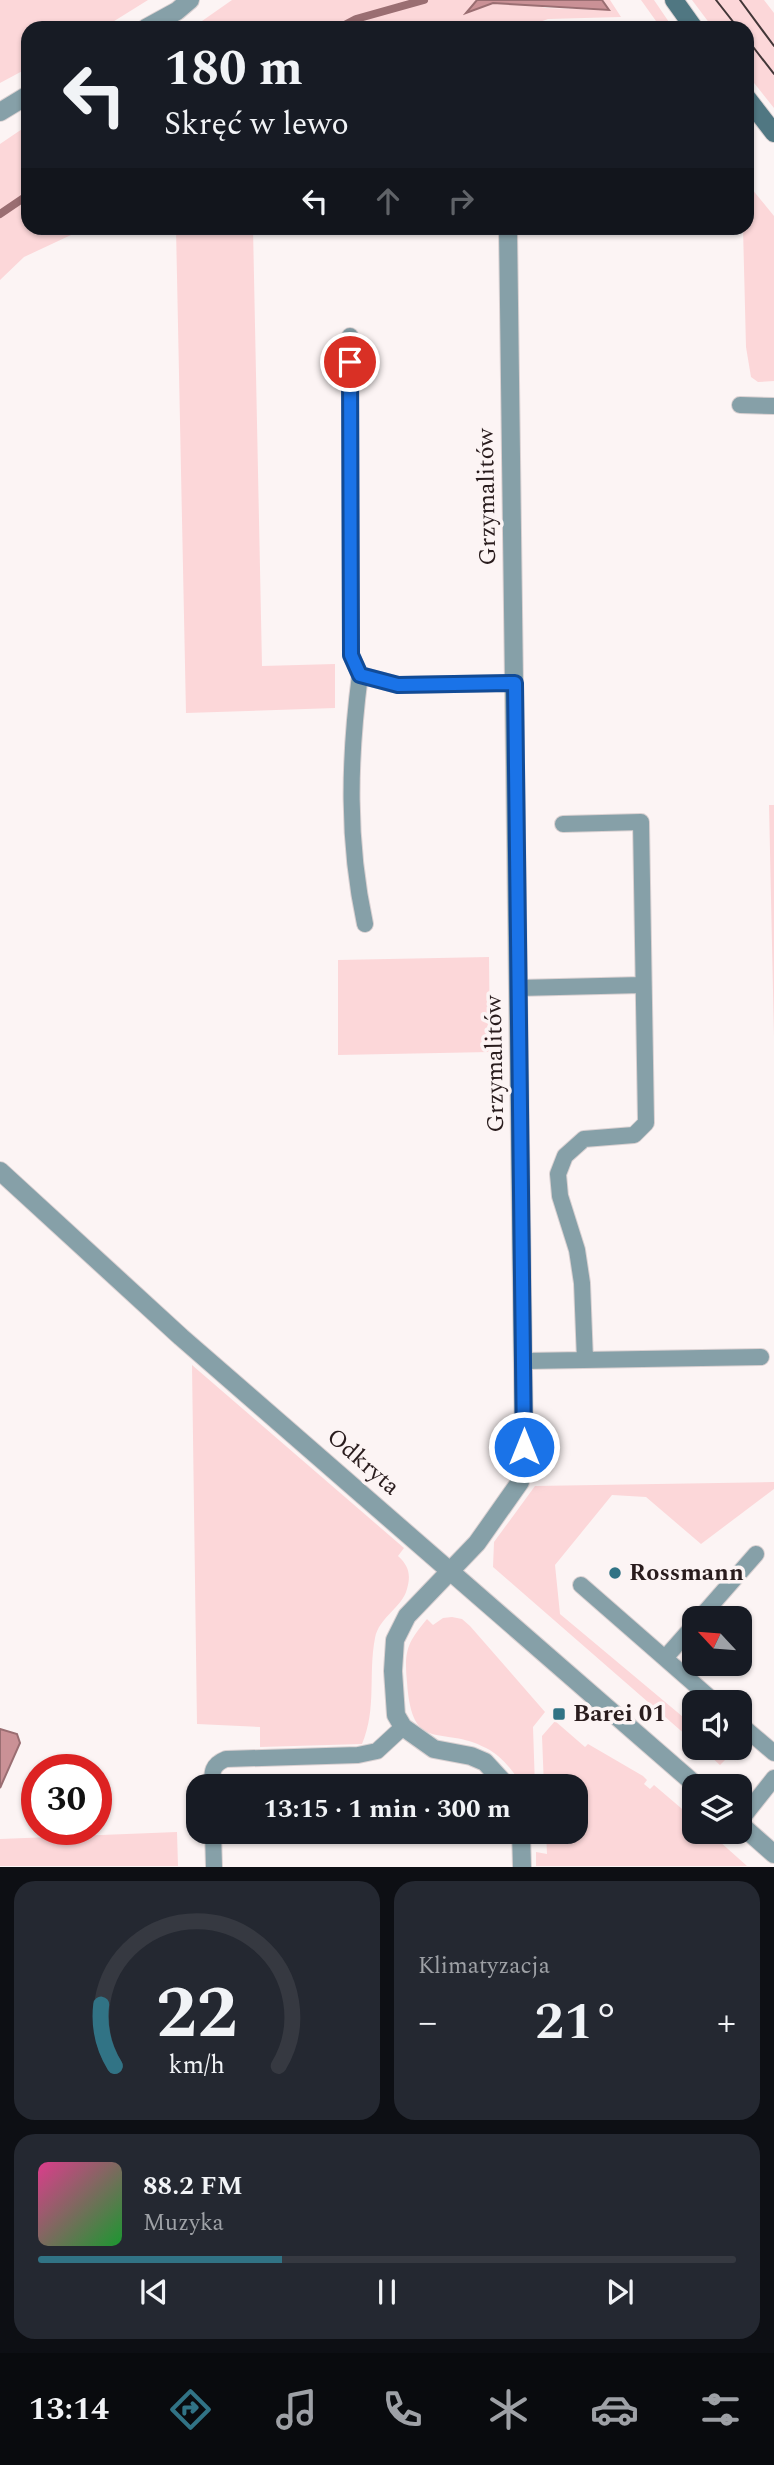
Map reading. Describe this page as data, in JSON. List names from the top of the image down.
{
  "streets": {
    "street": ["Grzymalitów", "Odkryta"]
  },
  "crossings": [
    ["Grzymalitów", "Odkryta"]
  ],
  "places": {
    "other": ["Rossmann"],
    "transit": ["Barei 01"]
  },
  "north": "top left",
  "page": {
    "turn": ["180 m", "Skręć w lewo"],
    "limit": "30",
    "trip": "13:15 · 1 min · 300 m",
    "tile": "Klimatyzacja",
    "heat": ["−", "21°", "+"],
    "song": ["88.2 FM", "Muzyka"],
    "tabs": "13:14",
    "gauge": ["22", "km/h"]
  }
}
